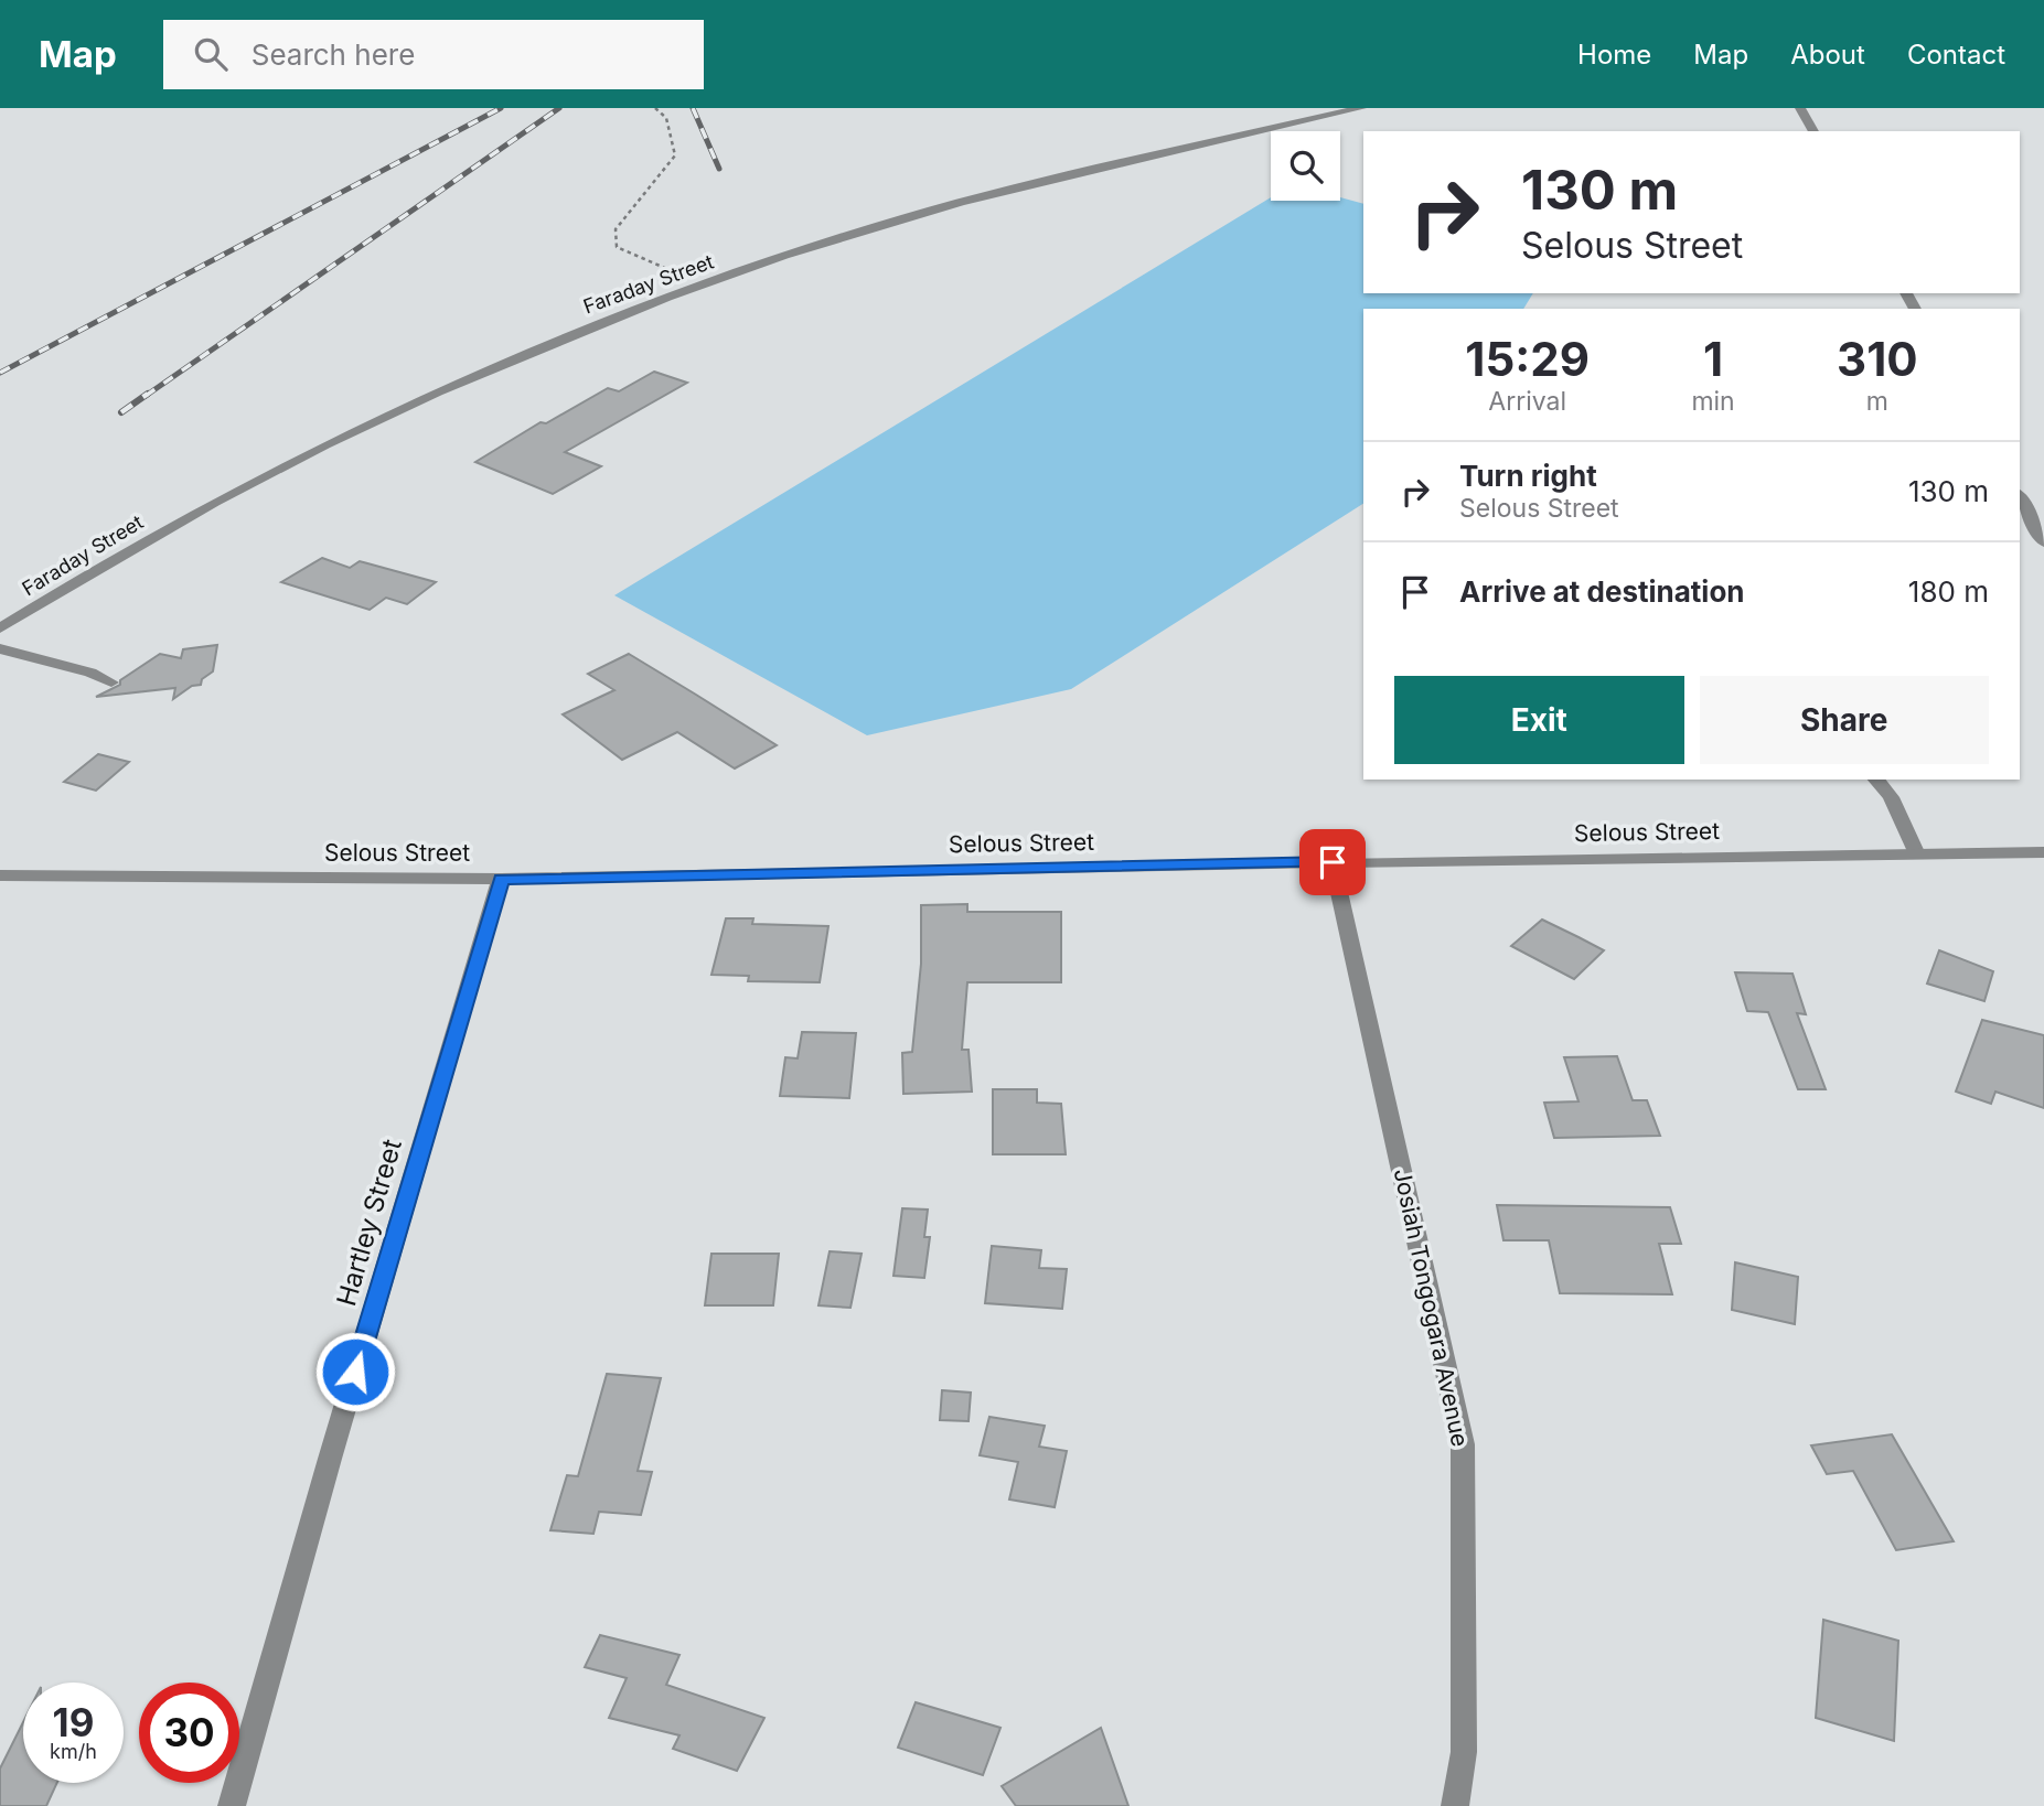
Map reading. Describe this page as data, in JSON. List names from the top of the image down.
{
  "streets": {
    "street": [
      "Faraday Street",
      "Selous Street",
      "Hartley Street",
      "Josiah Tongogara Avenue"
    ]
  },
  "crossings": [
    ["Selous Street", "Hartley Street"],
    ["Selous Street", "Josiah Tongogara Avenue"]
  ],
  "page": {
    "header": "Map",
    "search": "Search here",
    "nav": [
      "Home",
      "Map",
      "About",
      "Contact"
    ],
    "turn": ["130 m", "Selous Street"],
    "eta": [
      "15:29",
      "Arrival",
      "1",
      "min",
      "310",
      "m"
    ],
    "list": [
      {
        "name": "Turn right",
        "note": "Selous Street",
        "value": "130 m"
      },
      {
        "name": "Arrive at destination",
        "value": "180 m"
      }
    ],
    "buttons": ["Exit", "Share"],
    "speed": "19 km/h",
    "limit": "30"
  }
}
